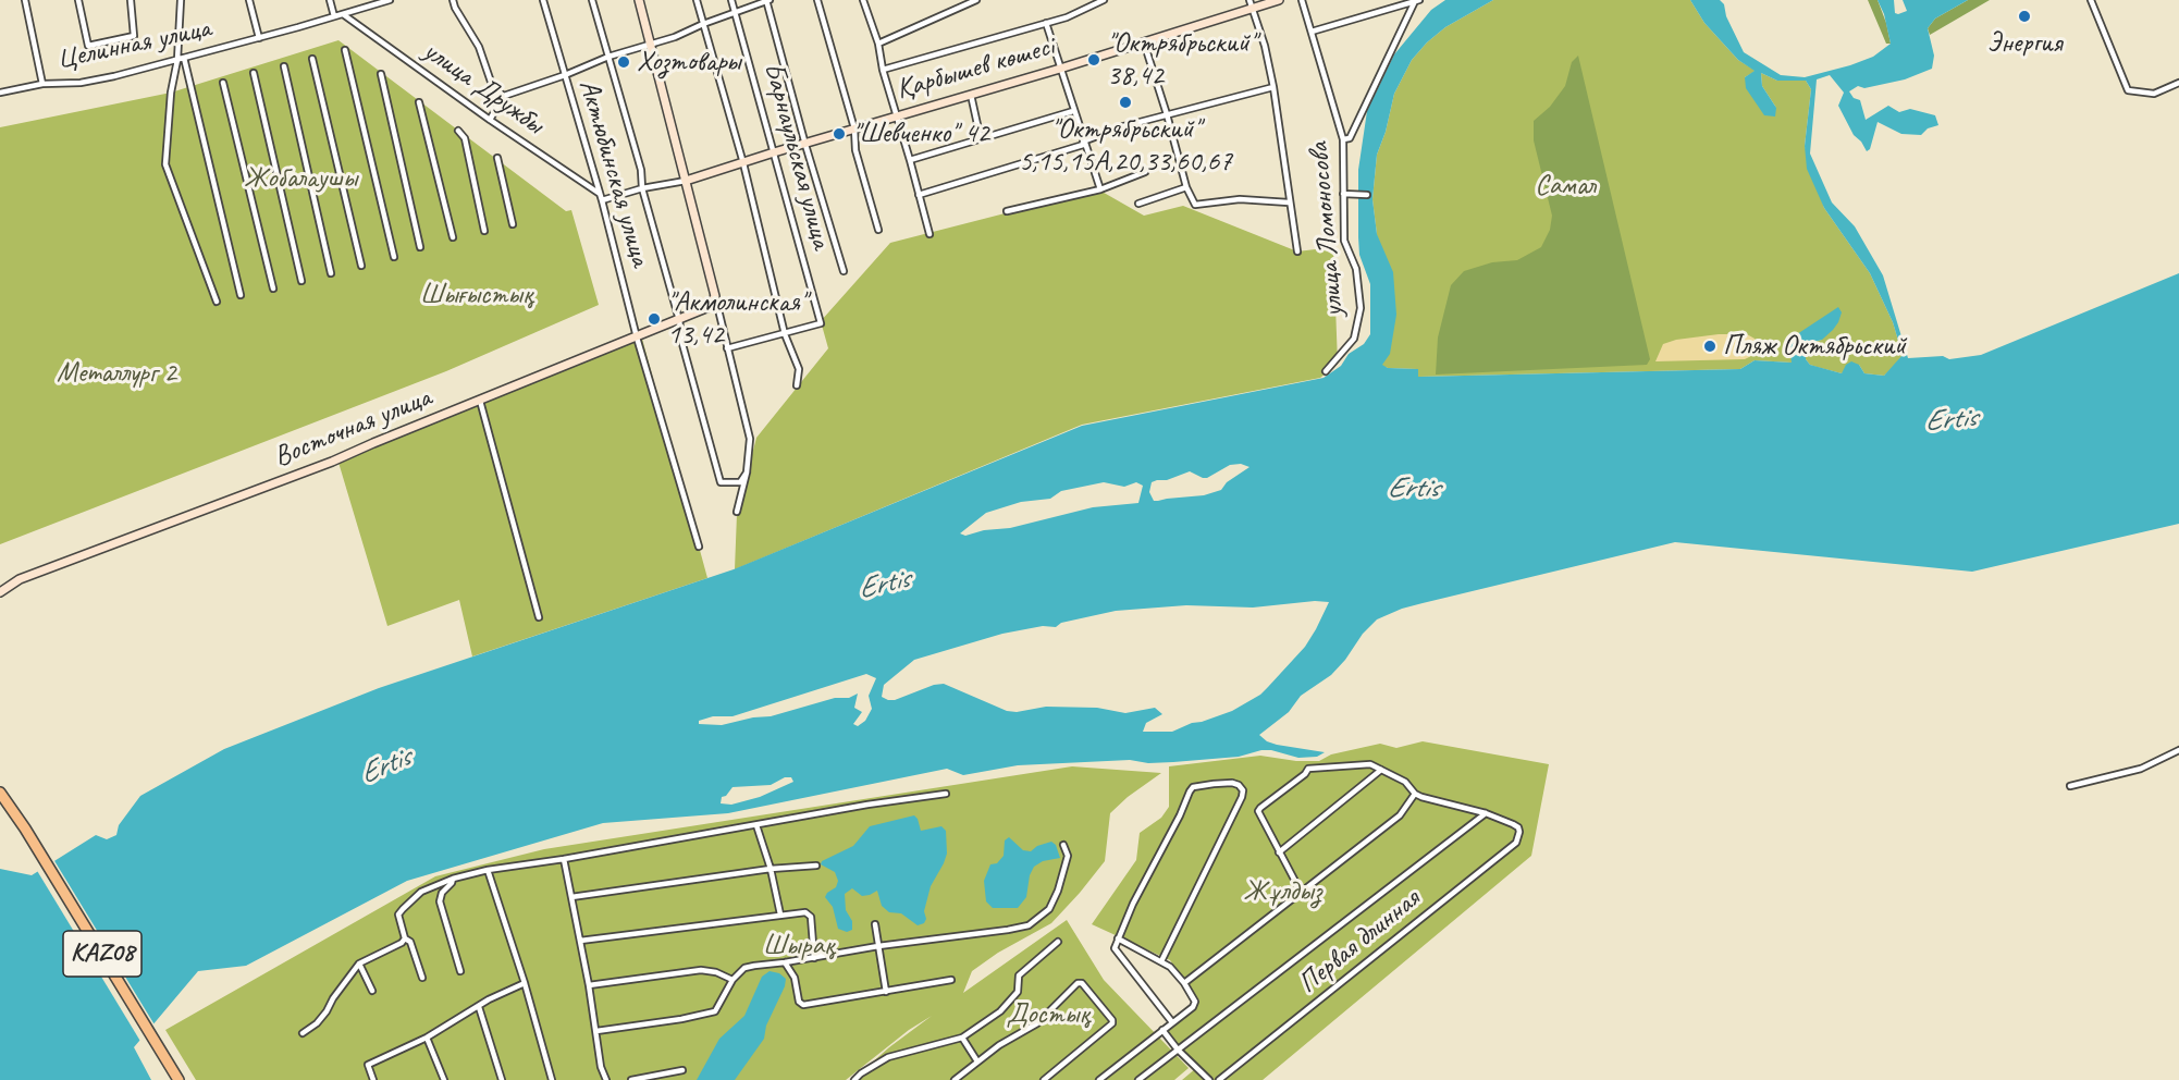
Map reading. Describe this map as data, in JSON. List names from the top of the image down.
{
  "streets": {
    "highway": ["KAZ08"],
    "main road": ["Қарбышев көшесі", "Восточная улица"],
    "street": [
      "Целинная улица",
      "улица Дружбы",
      "Барнаульская улица",
      "Актюбинская улица",
      "улица Ломоносова",
      "Первая длинная"
    ]
  },
  "crossings": [
    ["Целинная улица", "улица Дружбы"],
    ["Қарбышев көшесі", "Барнаульская улица"],
    ["улица Дружбы", "Актюбинская улица"],
    ["Актюбинская улица", "Восточная улица"]
  ],
  "water": ["Ertis"],
  "parks": [
    "Жобалаушы",
    "Самал",
    "Шығыстық",
    "Металлург 2",
    "Жұлдыз",
    "Шырақ",
    "Достық"
  ],
  "places": [
    "Энергия",
    "\"Октрябрьский\" 38,42",
    "Хозтовары",
    "\"Октрябрьский\" 5,15,15А,20,33,60,67",
    "\"Шевченко\" 42",
    "\"Акмолинская\" 13,42",
    "Пляж Октябрьский"
  ]
}
